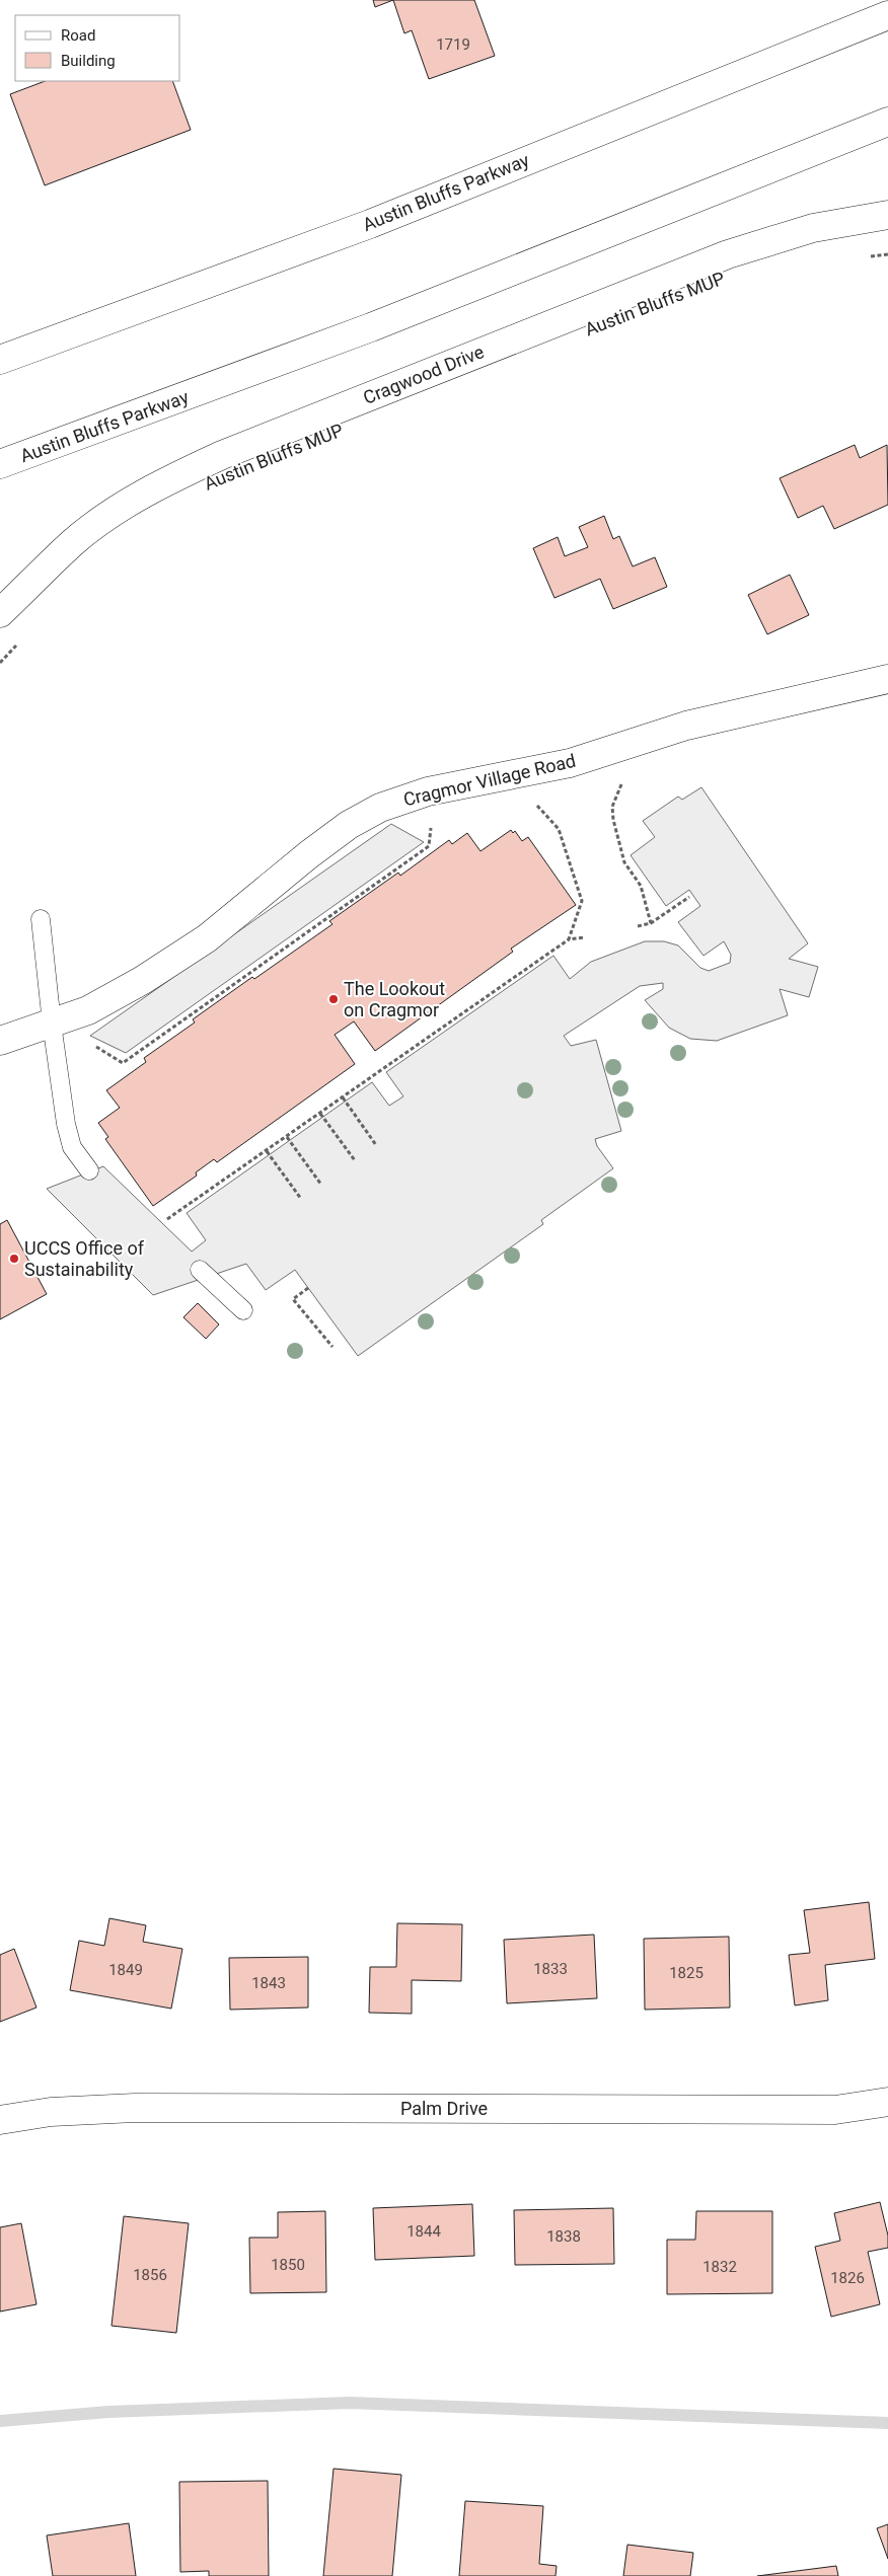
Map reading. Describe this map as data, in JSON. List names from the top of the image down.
{
  "streets": {
    "street": [
      "Austin Bluffs Parkway",
      "Cragwood Drive",
      "Cragmor Village Road",
      "Palm Drive"
    ]
  },
  "places": ["The Lookout on Cragmor", "UCCS Office of Sustainability"],
  "house_numbers": [
    "1719",
    "1833",
    "1849",
    "1825",
    "1843",
    "1844",
    "1838",
    "1850",
    "1832",
    "1856",
    "1826"
  ],
  "legend": ["Road", "Building"]
}
